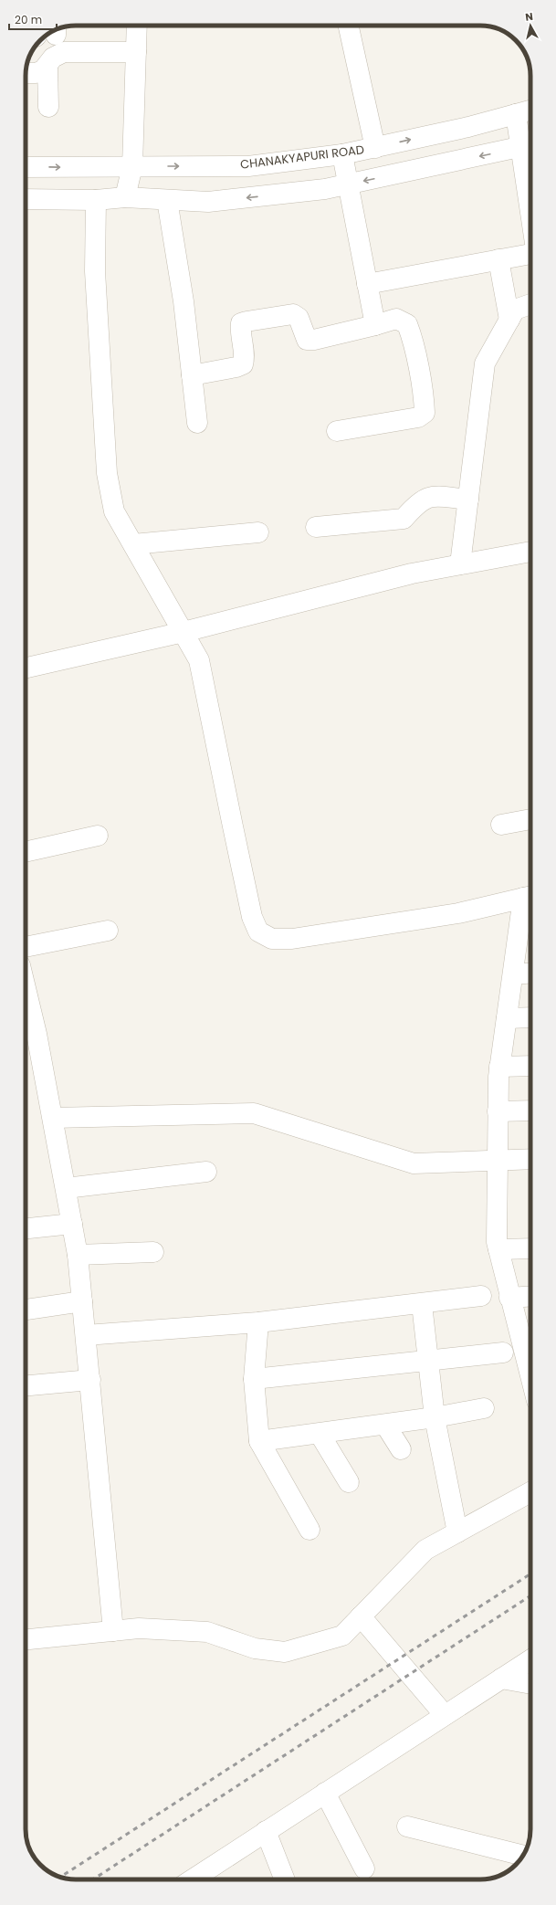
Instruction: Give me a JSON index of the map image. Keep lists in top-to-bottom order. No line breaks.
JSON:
{"streets":{"street":["CHANAKYAPURI ROAD"]},"scale_bar":"20 m","north":"top"}
